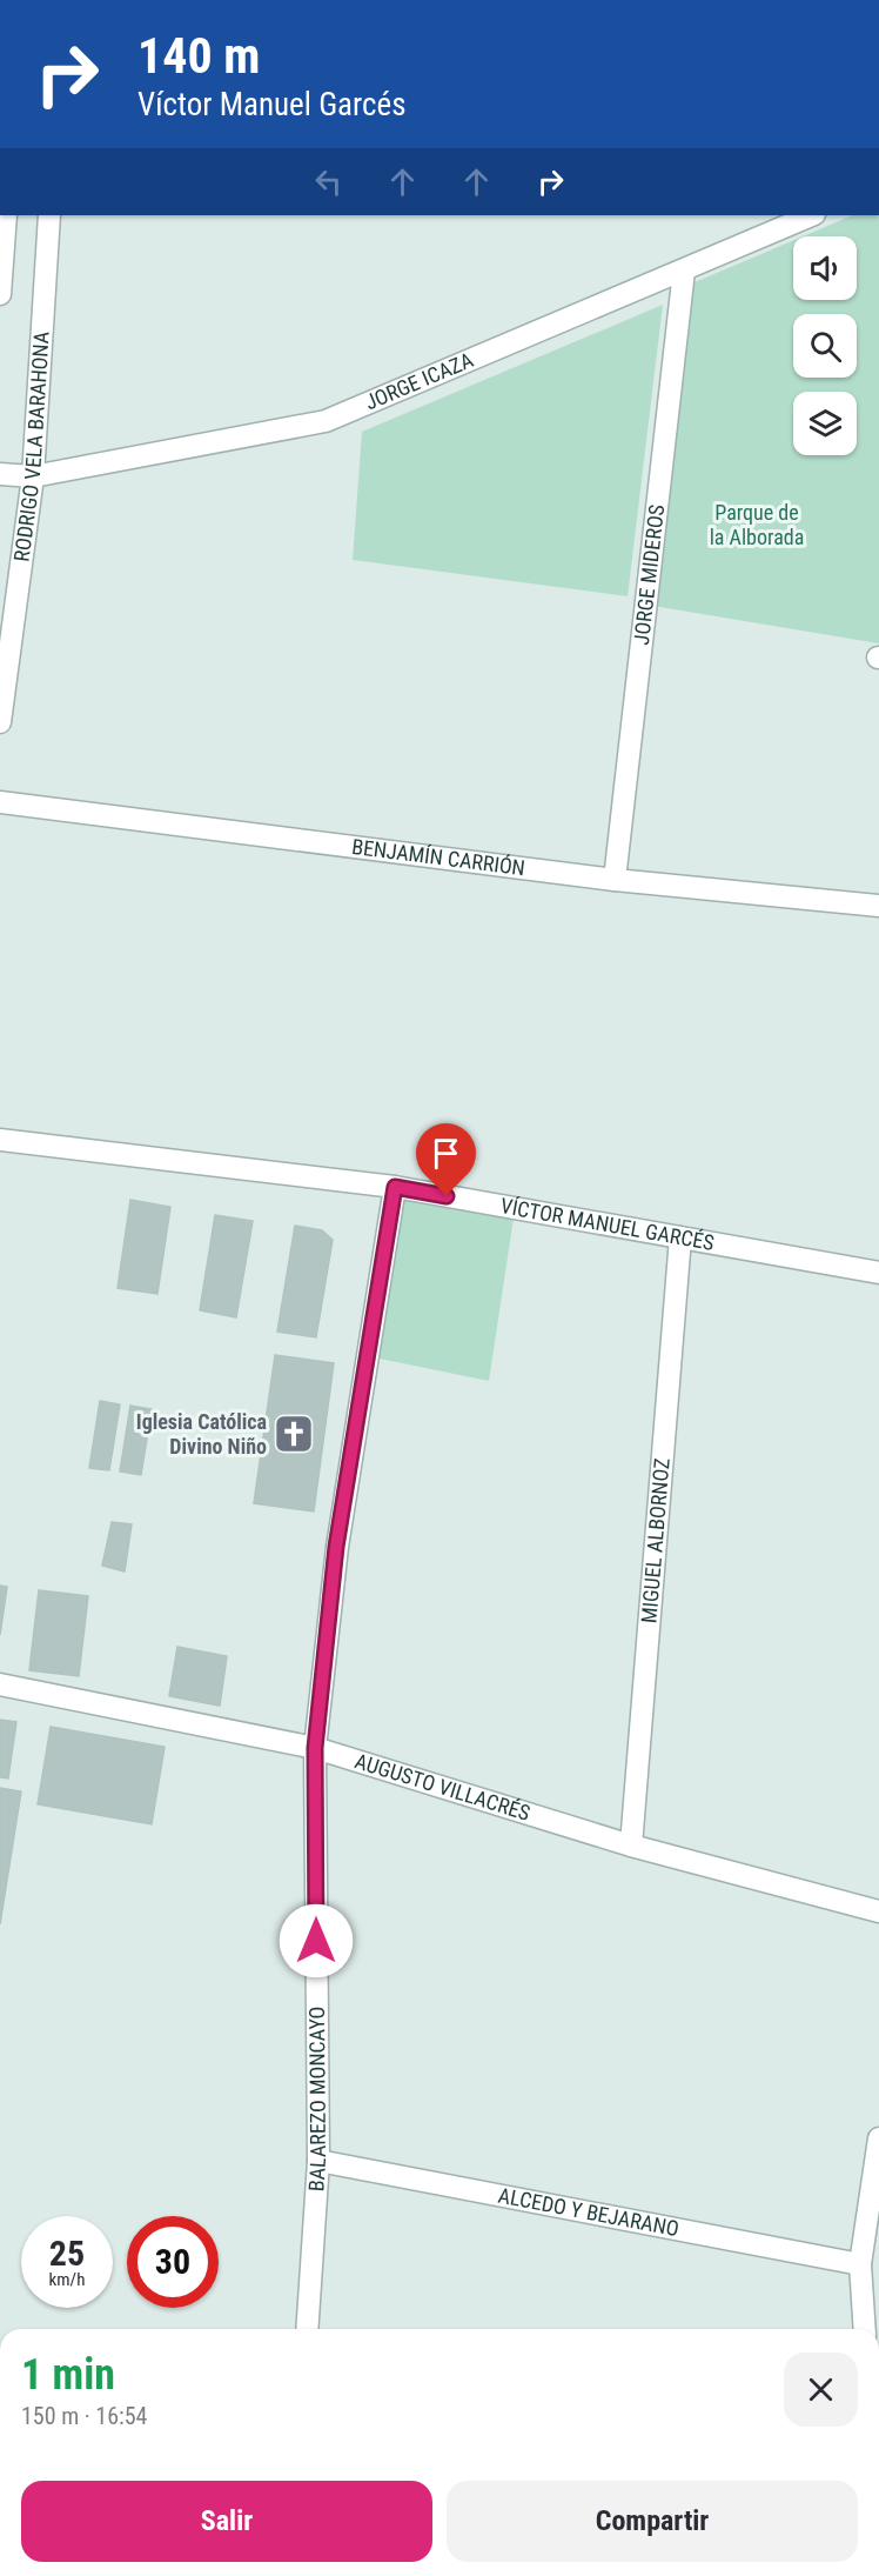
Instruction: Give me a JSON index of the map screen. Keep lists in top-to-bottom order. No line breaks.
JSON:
{"streets":{"street":["JORGE ICAZA","RODRIGO VELA BARAHONA","JORGE MIDEROS","BENJAMÍN CARRIÓN","VÍCTOR MANUEL GARCÉS","MIGUEL ALBORNOZ","AUGUSTO VILLACRÉS","BALAREZO MONCAYO","ALCEDO Y BEJARANO"]},"crossings":[["JORGE ICAZA","RODRIGO VELA BARAHONA"],["JORGE ICAZA","JORGE MIDEROS"],["JORGE MIDEROS","BENJAMÍN CARRIÓN"],["VÍCTOR MANUEL GARCÉS","MIGUEL ALBORNOZ"],["VÍCTOR MANUEL GARCÉS","BALAREZO MONCAYO"],["MIGUEL ALBORNOZ","AUGUSTO VILLACRÉS"],["AUGUSTO VILLACRÉS","BALAREZO MONCAYO"],["BALAREZO MONCAYO","ALCEDO Y BEJARANO"]],"parks":["Parque de la Alborada"],"places":{"church":["Iglesia Católica Divino Niño"]},"page":{"turn":["140 m","Víctor Manuel Garcés"],"speed":"25 km/h","limit":"30","heading":["1 min","150 m · 16:54"],"buttons":["Salir","Compartir"]}}
